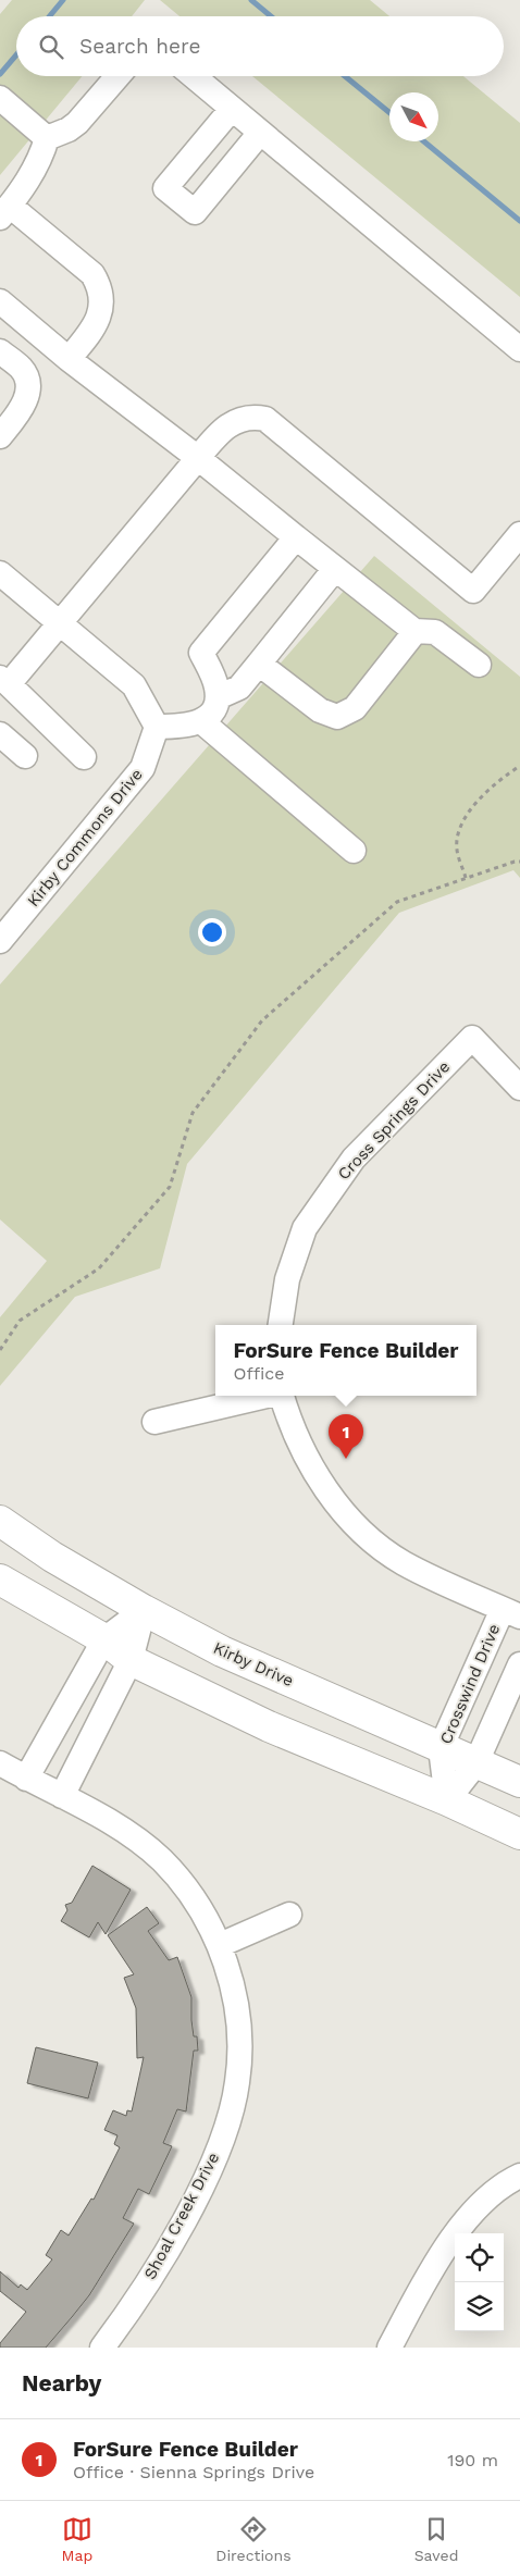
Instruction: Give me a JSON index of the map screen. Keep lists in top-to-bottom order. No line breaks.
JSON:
{"streets":{"main road":["Kirby Drive"],"street":["Kirby Commons Drive","Cross Springs Drive","Crosswind Drive","Shoal Creek Drive"]},"crossings":[["Kirby Drive","Crosswind Drive"]],"north":"bottom right","page":{"search":"Search here","popup":["ForSure Fence Builder","Office"],"pins":"1","heading":"Nearby","list":[{"mark":"1","name":"ForSure Fence Builder","note":"Office · Sienna Springs Drive","value":"190 m"}],"nav":["Map","Directions","Saved"]}}
